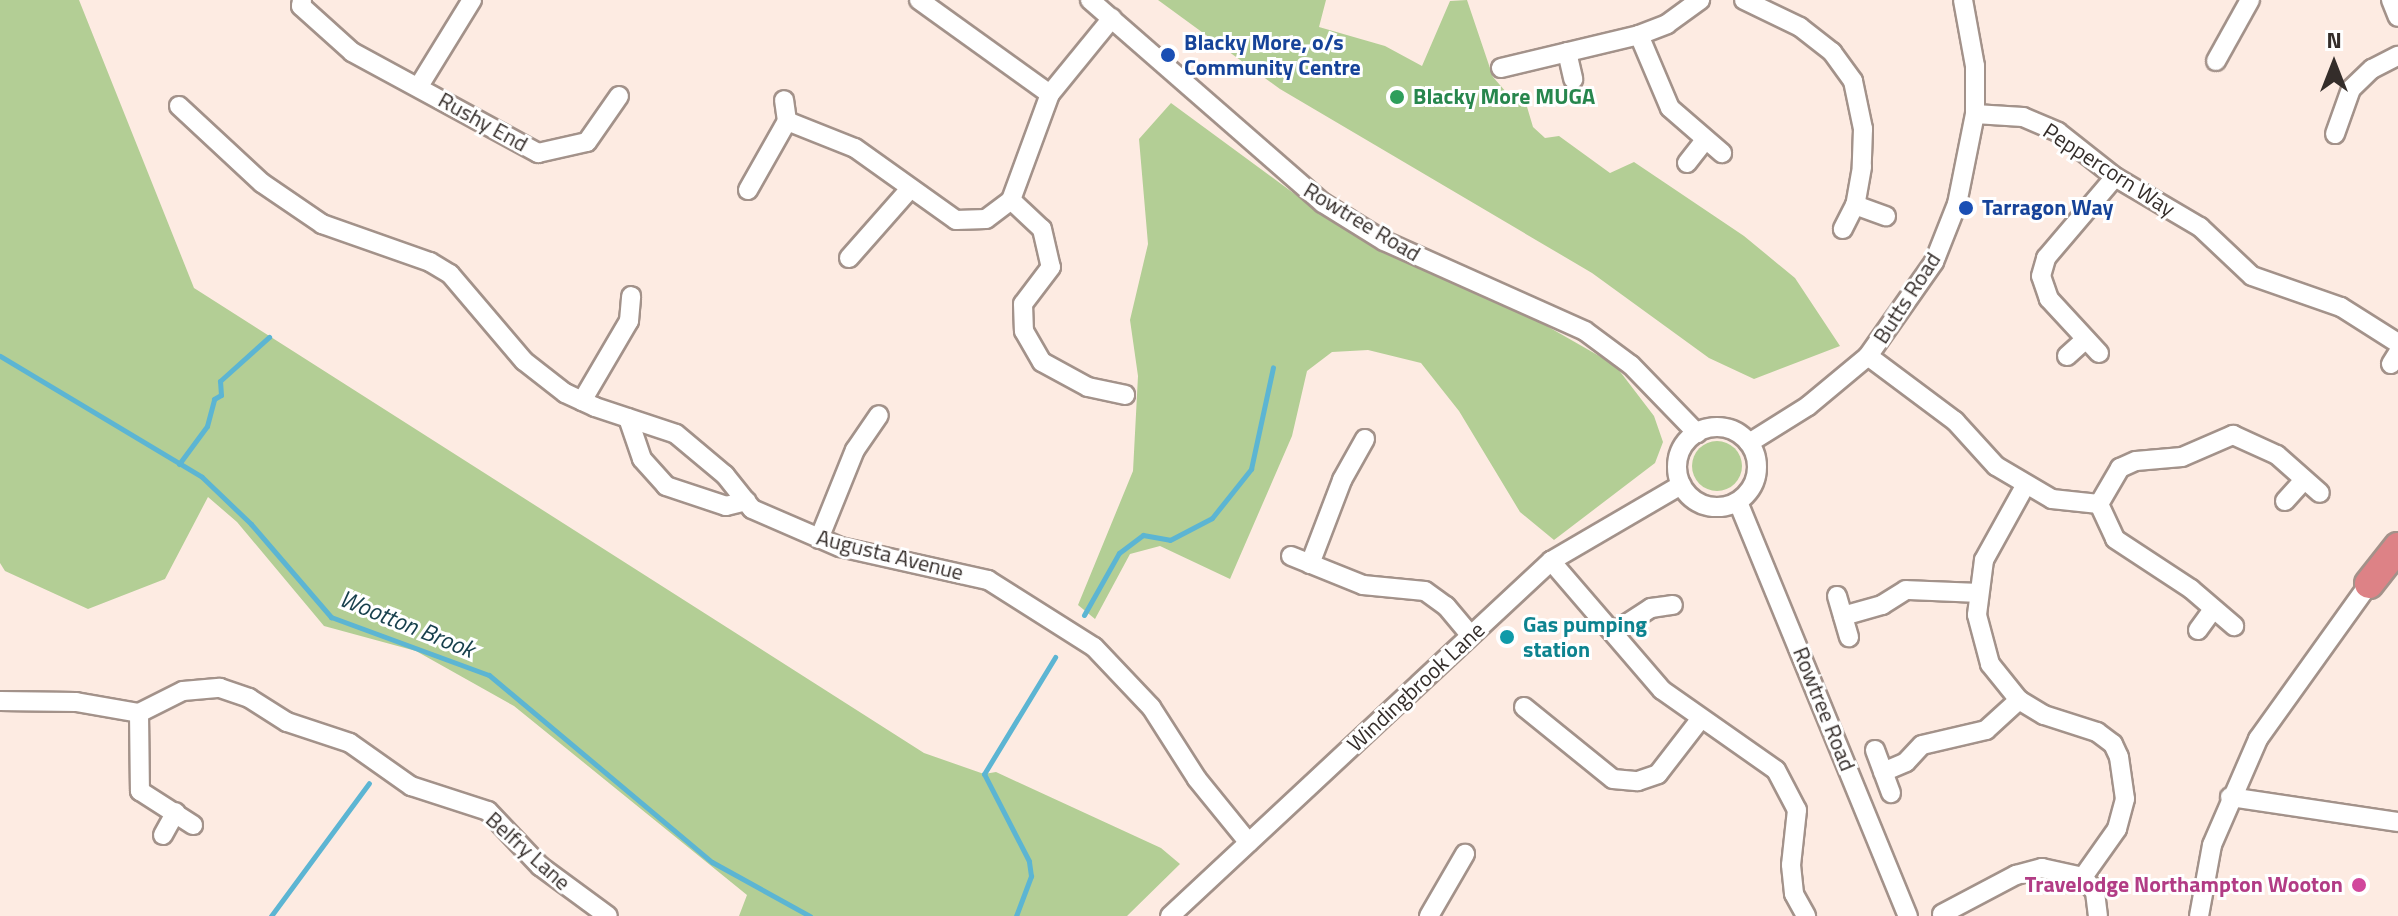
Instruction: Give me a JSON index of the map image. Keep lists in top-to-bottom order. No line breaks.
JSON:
{"streets":{"street":["Rushy End","Peppercorn Way","Rowtree Road","Butts Road","Augusta Avenue","Windingbrook Lane","Belfry Lane"]},"crossings":[["Peppercorn Way","Butts Road"],["Rowtree Road","Butts Road"],["Rowtree Road","Windingbrook Lane"],["Butts Road","Windingbrook Lane"],["Augusta Avenue","Windingbrook Lane"]],"water":["Wootton Brook"],"places":["Blacky More, o/s Community Centre","Blacky More MUGA","Tarragon Way","Gas pumping station","Travelodge Northampton Wooton"],"north":"top"}
